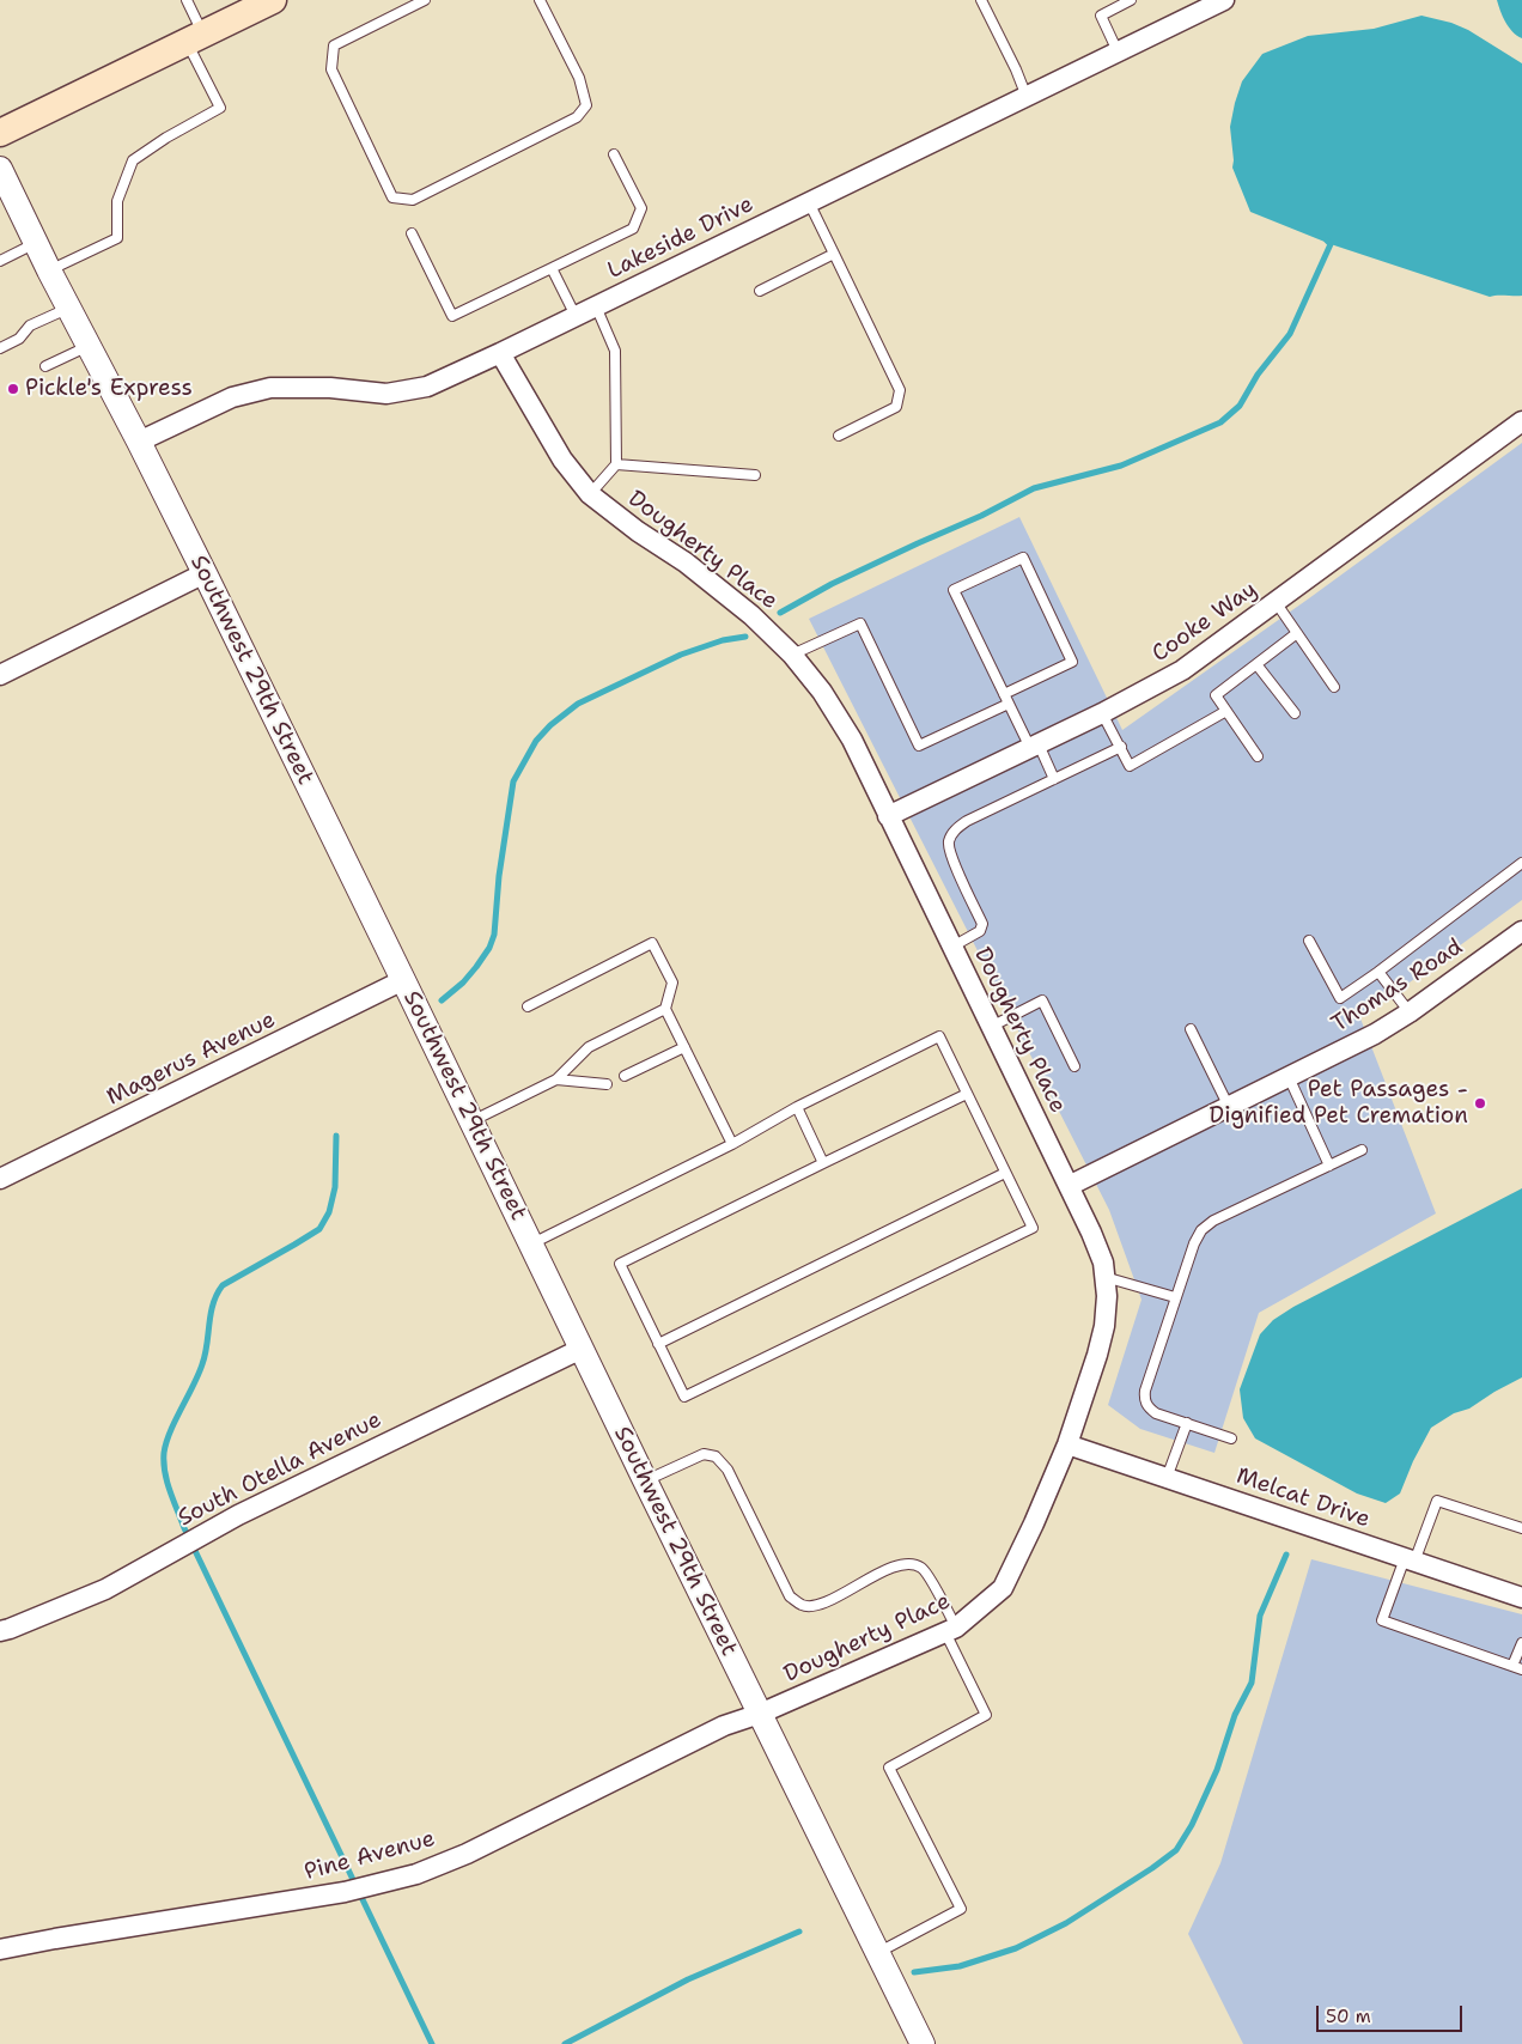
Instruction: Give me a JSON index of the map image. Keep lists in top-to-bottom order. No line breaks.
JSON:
{"streets":{"street":["Lakeside Drive","Dougherty Place","Cooke Way","Southwest 29th Street","Thomas Road","Magerus Avenue","South Otella Avenue","Melcat Drive","Pine Avenue"]},"crossings":[["Lakeside Drive","Dougherty Place"],["Lakeside Drive","Southwest 29th Street"],["Dougherty Place","Cooke Way"],["Dougherty Place","Southwest 29th Street"],["Dougherty Place","Thomas Road"],["Dougherty Place","Melcat Drive"],["Dougherty Place","Pine Avenue"],["Southwest 29th Street","Magerus Avenue"],["Southwest 29th Street","South Otella Avenue"],["Southwest 29th Street","Pine Avenue"]],"places":["Pickle's Express","Pet Passages - Dignified Pet Cremation"],"scale_bar":"50 m"}
